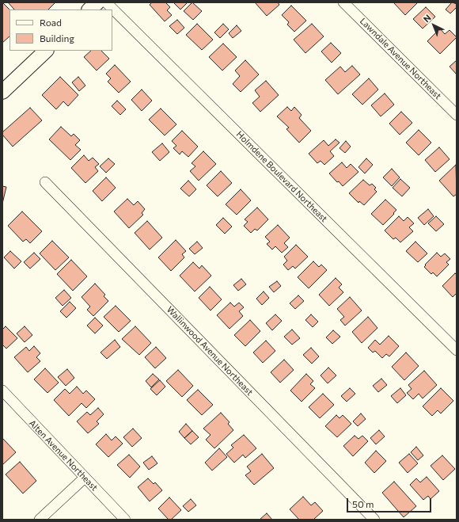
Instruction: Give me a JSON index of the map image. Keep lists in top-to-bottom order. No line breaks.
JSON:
{"streets":{"street":["Lawndale Avenue Northeast","Holmdene Boulevard Northeast","Wallinwood Avenue Northeast","Alten Avenue Northeast"]},"legend":["Road","Building"],"scale_bar":"50 m","north":"top left"}
